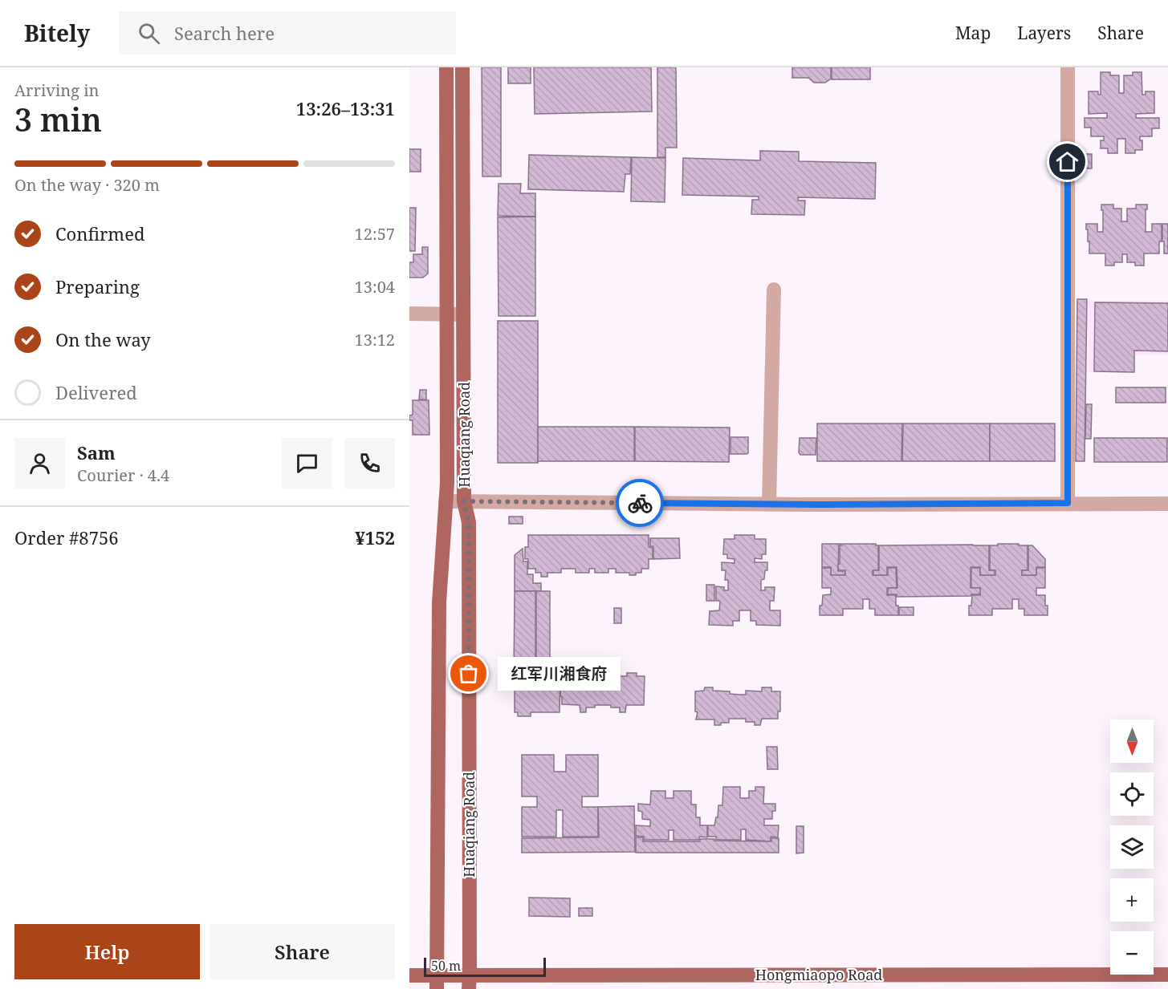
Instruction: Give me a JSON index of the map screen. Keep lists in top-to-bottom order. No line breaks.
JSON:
{"streets":{"main road":["Huaqiang Road","Hongmiaopo Road"]},"crossings":[["Huaqiang Road","Hongmiaopo Road"]],"places":["红军川湘食府"],"scale_bar":"50 m","north":"bottom","page":{"header":"Bitely","search":"Search here","nav":["Map","Layers","Share"],"heading":["3 min","Arriving in","13:26–13:31"],"panel":["Sam","Courier · 4.4","Order #8756","¥152"],"bar":"On the way · 320 m","list":[["Confirmed","12:57"],["Preparing","13:04"],["On the way","13:12"],"Delivered"],"bubble":"红军川湘食府","map_buttons":["+","−"],"buttons":["Help","Share"],"scale":"50 m"}}
